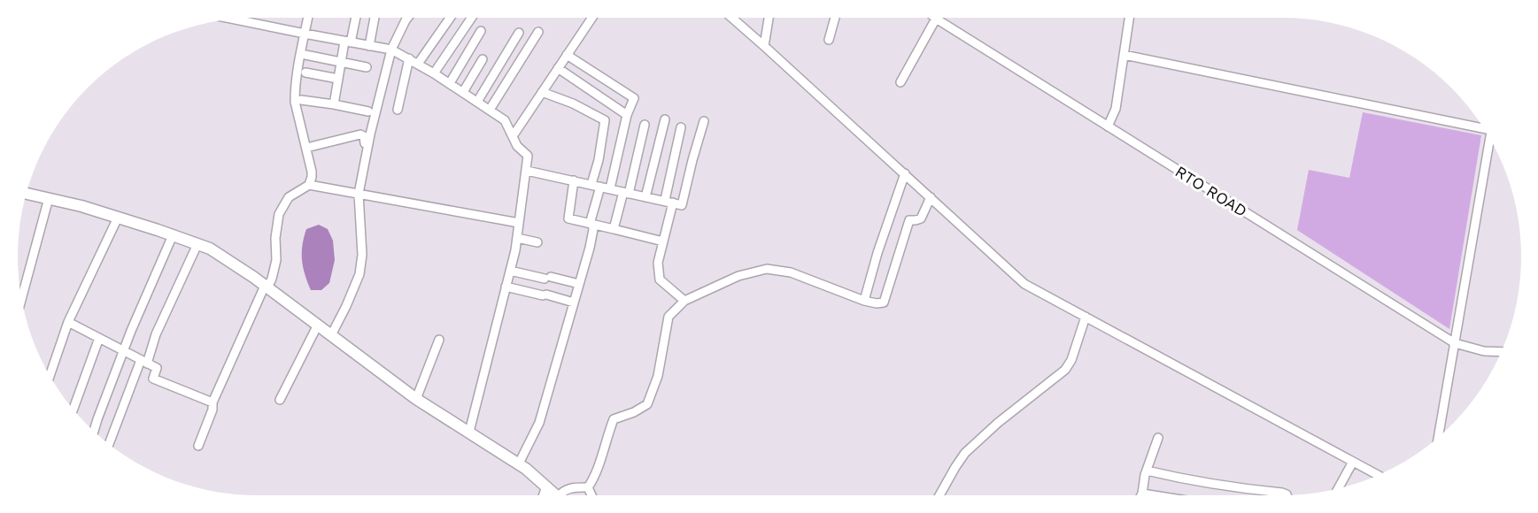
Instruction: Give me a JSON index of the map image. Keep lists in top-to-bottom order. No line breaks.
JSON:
{"streets":{"street":["RTO ROAD"]}}
